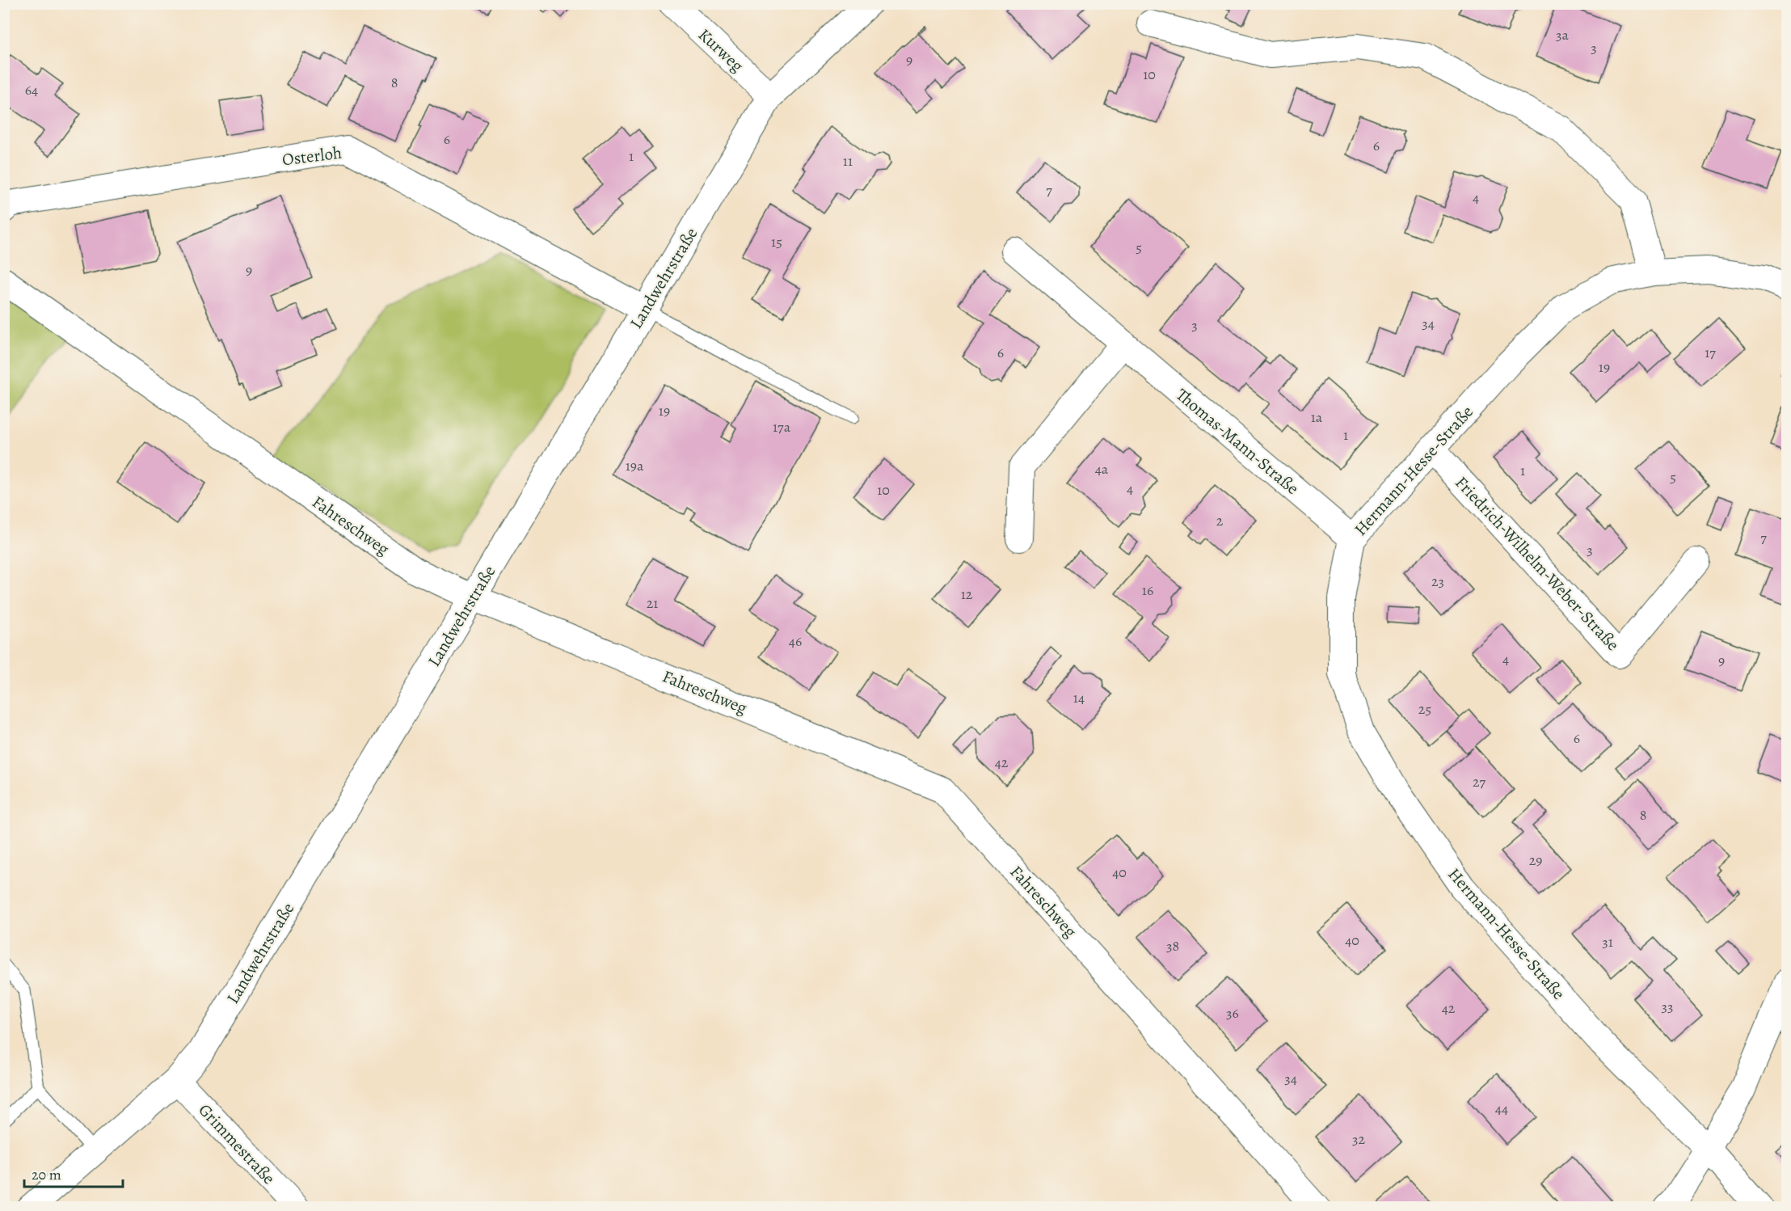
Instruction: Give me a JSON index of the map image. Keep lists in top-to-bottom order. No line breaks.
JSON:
{"streets":{"street":["Kurweg","Osterloh","Landwehrstraße","Thomas-Mann-Straße","Hermann-Hesse-Straße","Fahreschweg","Friedrich-Wilhelm-Weber-Straße","Grimmestraße"]},"crossings":[["Kurweg","Landwehrstraße"],["Osterloh","Landwehrstraße"],["Landwehrstraße","Fahreschweg"],["Landwehrstraße","Grimmestraße"],["Thomas-Mann-Straße","Hermann-Hesse-Straße"],["Hermann-Hesse-Straße","Friedrich-Wilhelm-Weber-Straße"]],"house_numbers":["3a","3","9","10","8","64","6","6","1","11","7","4","15","5","9","34","3","6","17","19","19","1a","17a","1","19a","4a","1","5","4","10","2","7","3","23","16","12","21","46","4","9","14","25","6","42","27","8","29","40","40","31","38","33","42","36","34","44","32"],"scale_bar":"20 m"}
